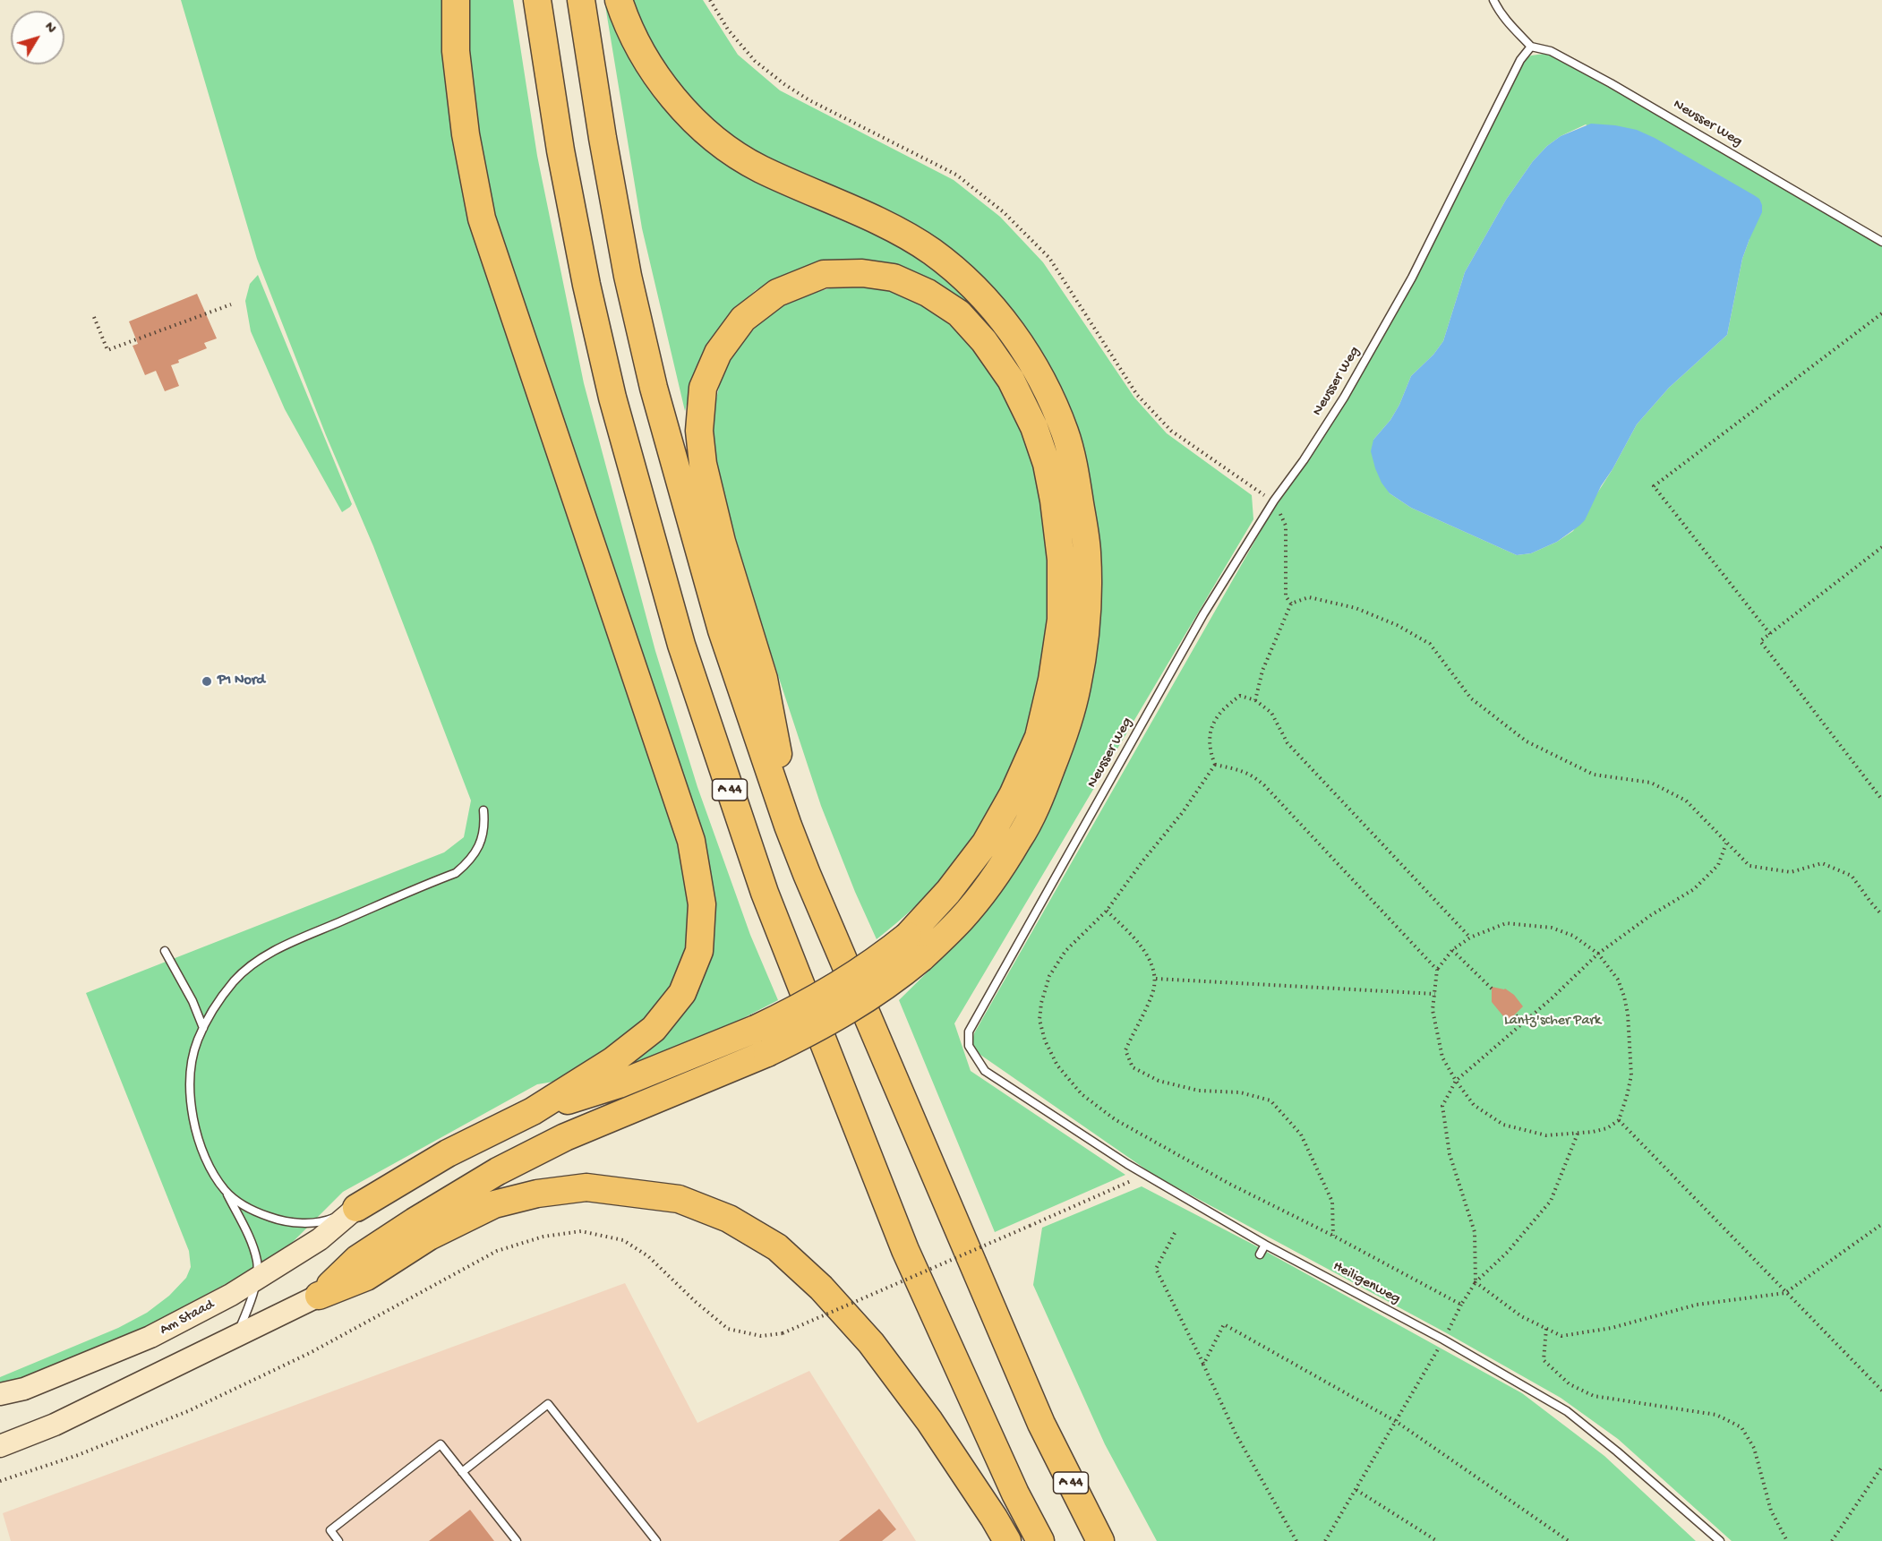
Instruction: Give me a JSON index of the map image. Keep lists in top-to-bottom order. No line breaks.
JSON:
{"streets":{"highway":["A 44"],"street":["Am Staad"],"lane":["Neusser Weg","Heiligenweg"]},"crossings":[["Neusser Weg","Heiligenweg"]],"parks":["Lantz'scher Park"],"places":["P1 Nord"],"north":"top right"}
